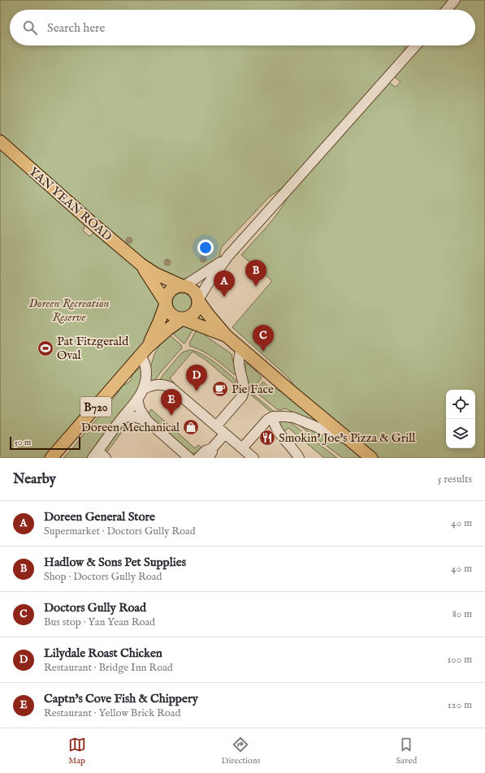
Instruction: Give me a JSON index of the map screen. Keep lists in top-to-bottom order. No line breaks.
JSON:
{"streets":{"main road":["YAN YEAN ROAD","B720"]},"crossings":[["YAN YEAN ROAD","B720"]],"parks":["Doreen Recreation Reserve"],"places":{"sports":["Pat Fitzgerald Oval"],"cafe":["Pie Face"],"shop":["Doreen Mechanical"],"restaurant":["Smokin' Joe's Pizza & Grill"]},"scale_bar":"50 m","page":{"search":"Search here","pins":["B","A","C","D","E"],"scale":"50 m","heading":["Nearby","5 results"],"list":[{"mark":"A","name":"Doreen General Store","note":"Supermarket · Doctors Gully Road","value":"40 m"},{"mark":"B","name":"Hadlow & Sons Pet Supplies","note":"Shop · Doctors Gully Road","value":"40 m"},{"mark":"C","name":"Doctors Gully Road","note":"Bus stop · Yan Yean Road","value":"80 m"},{"mark":"D","name":"Lilydale Roast Chicken","note":"Restaurant · Bridge Inn Road","value":"100 m"},{"mark":"E","name":"Captn's Cove Fish & Chippery","note":"Restaurant · Yellow Brick Road","value":"120 m"}],"nav":["Map","Directions","Saved"]}}
